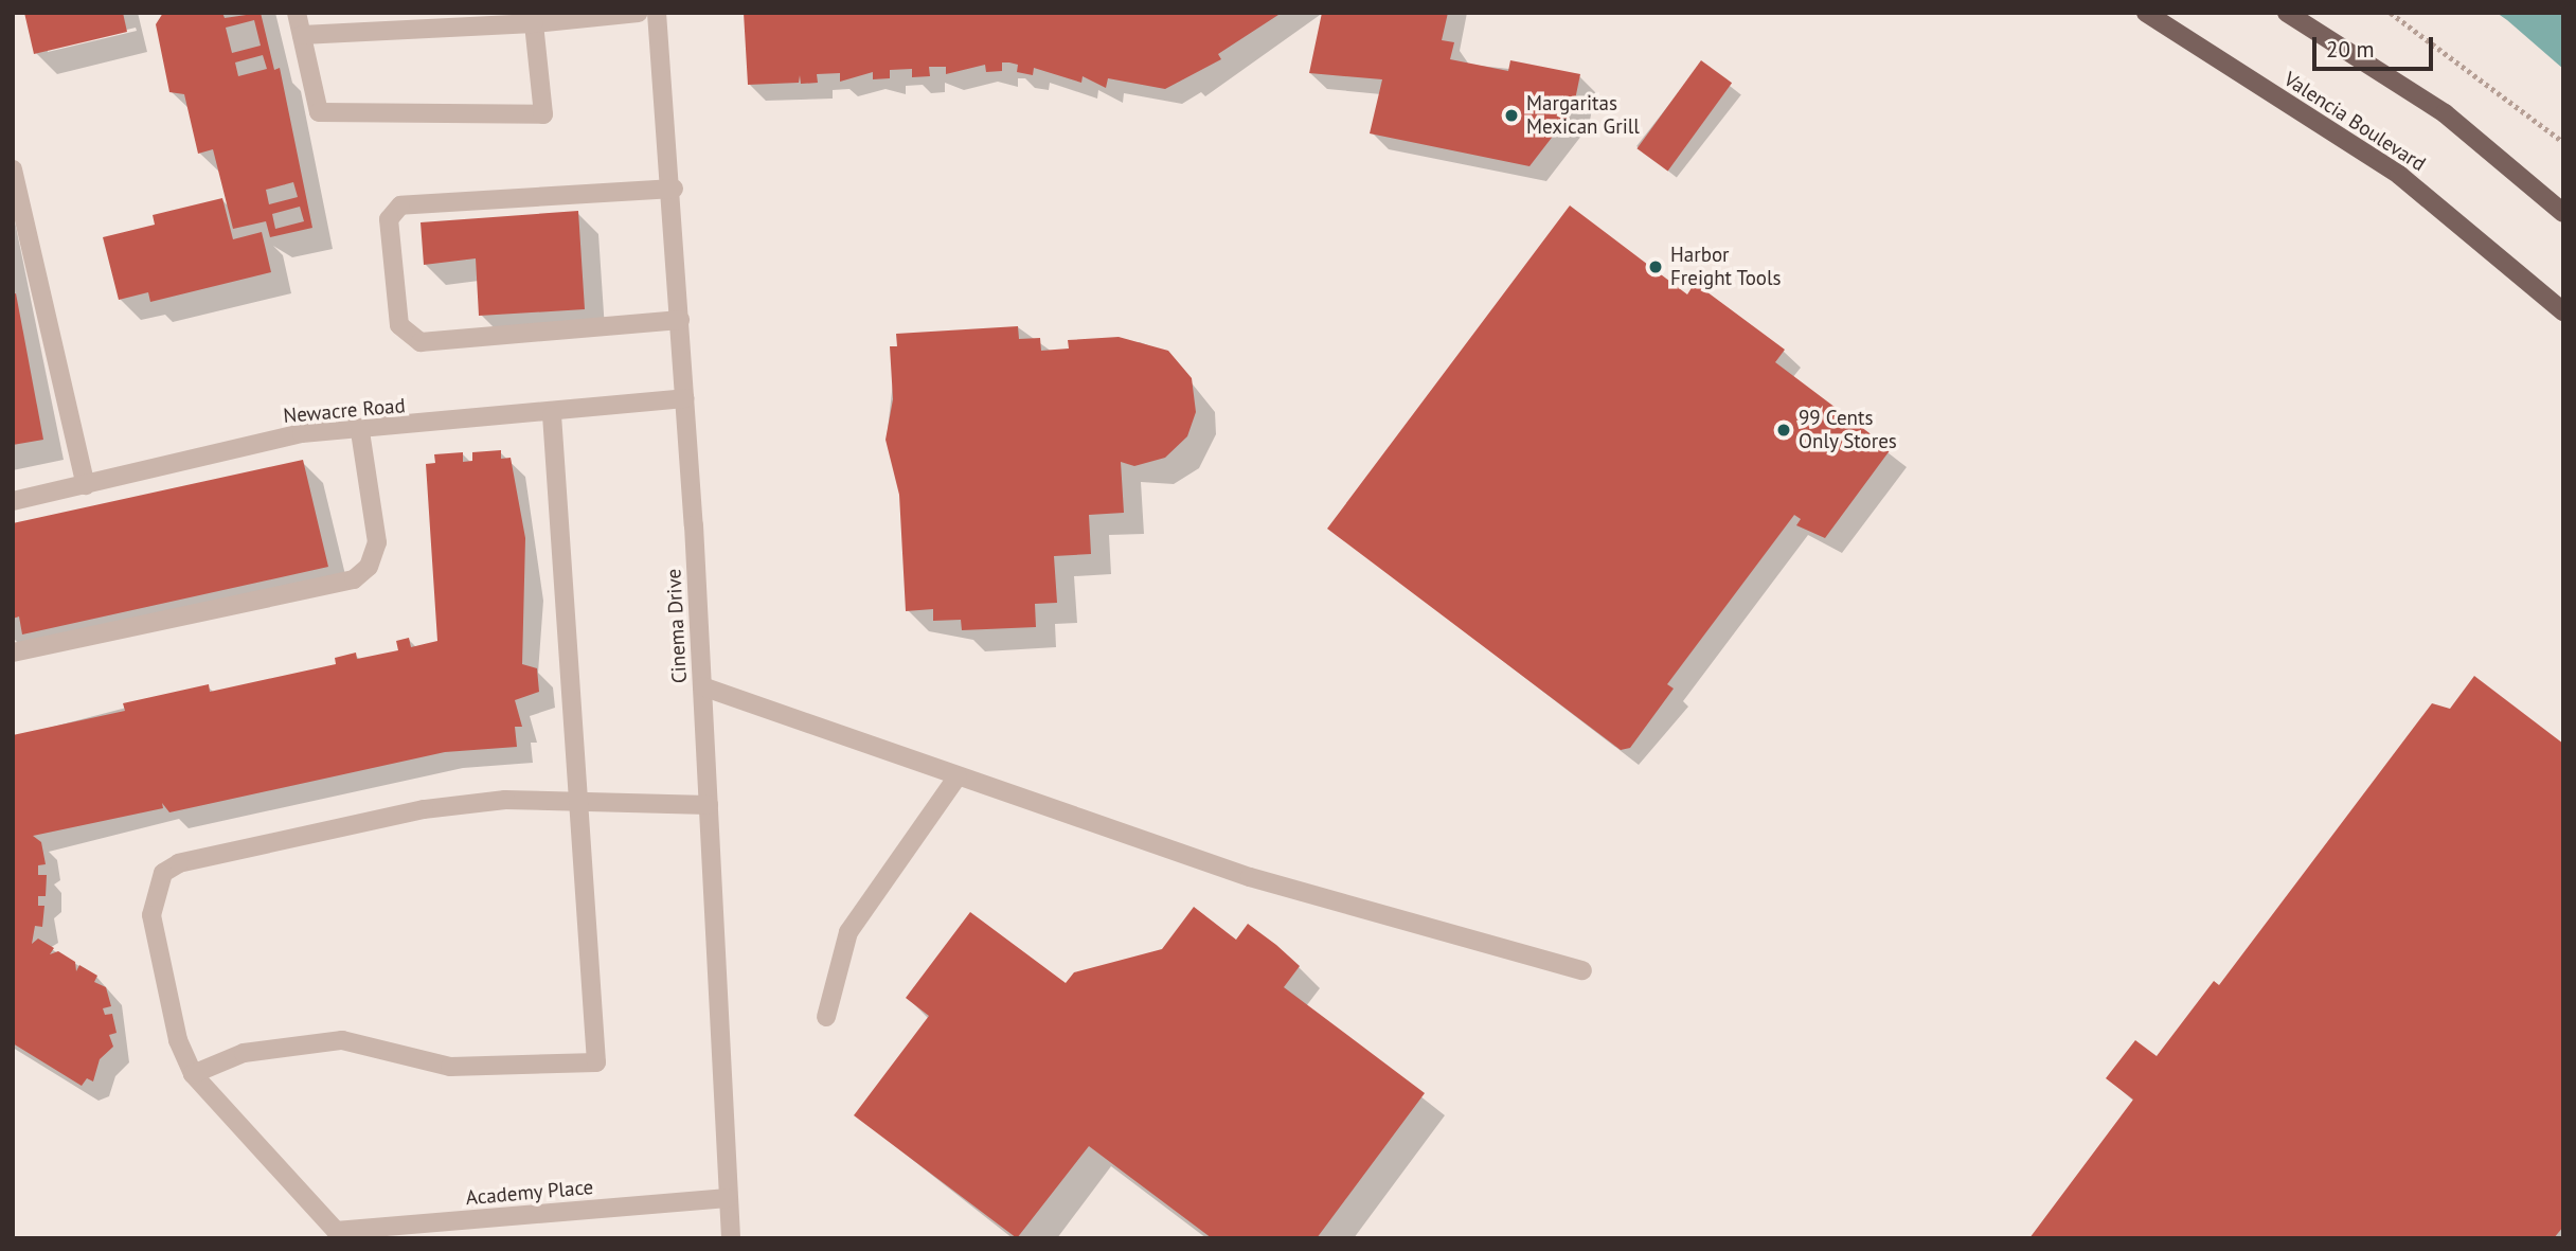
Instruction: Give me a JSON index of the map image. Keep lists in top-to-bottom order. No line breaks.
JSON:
{"streets":{"main road":["Valencia Boulevard"],"street":["Newacre Road","Cinema Drive","Academy Place"]},"crossings":[["Newacre Road","Cinema Drive"],["Cinema Drive","Academy Place"]],"places":["Margaritas Mexican Grill","Harbor Freight Tools","99 Cents Only Stores"],"scale_bar":"20 m"}
